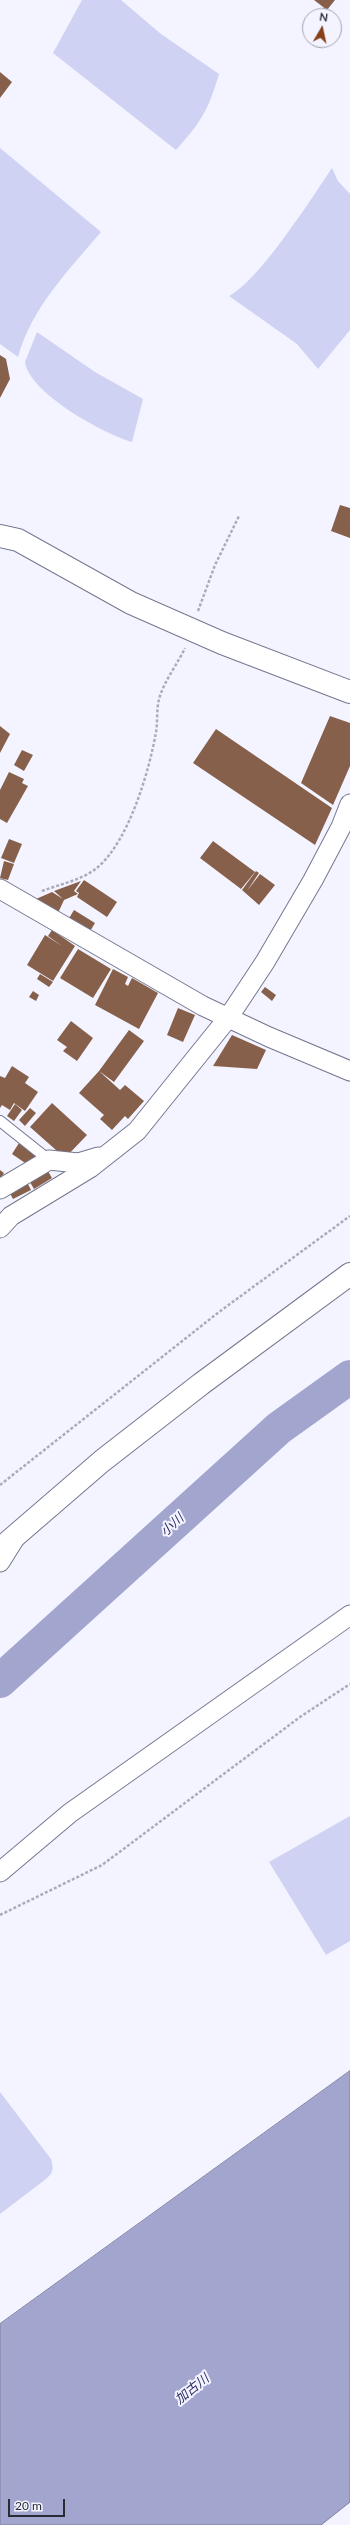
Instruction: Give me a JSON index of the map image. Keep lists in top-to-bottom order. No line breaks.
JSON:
{"water":["小川","加古川"],"scale_bar":"20 m","north":"top"}
